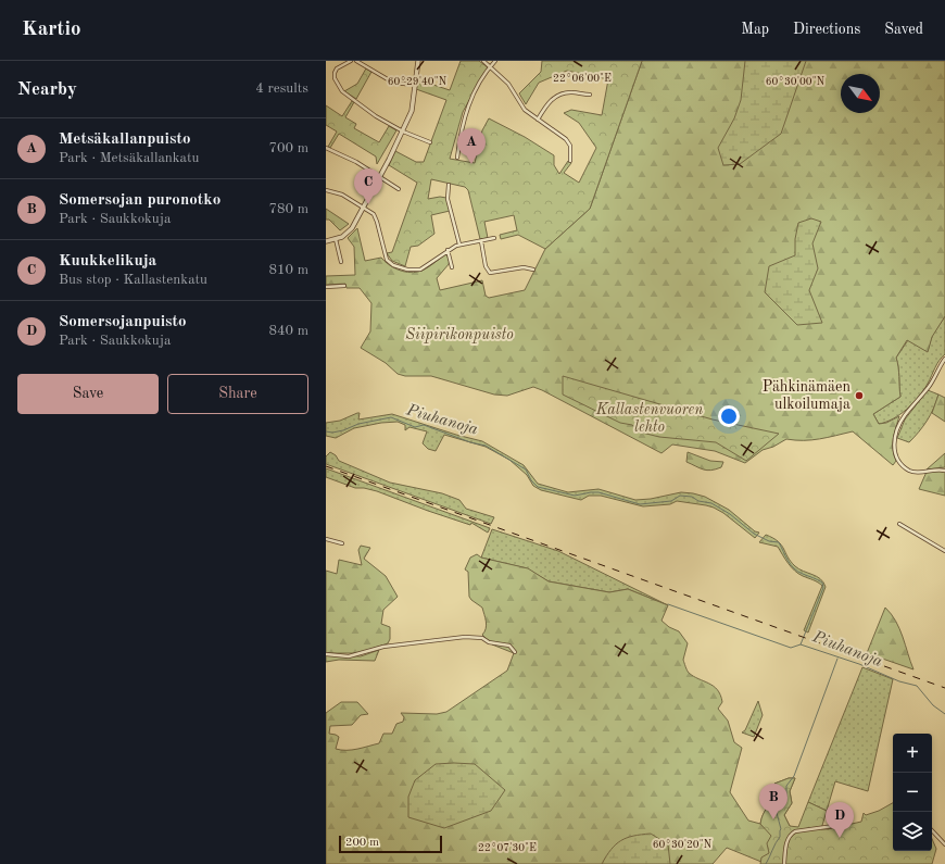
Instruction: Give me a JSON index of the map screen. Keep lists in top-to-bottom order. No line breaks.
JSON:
{"water":["Piuhanoja"],"parks":["Siipirikonpuisto","Kallastenvuoren lehto"],"places":["Pähkinämäen ulkoilumaja"],"scale_bar":"200 m","north":"bottom right","page":{"header":"Kartio","nav":["Map","Directions","Saved"],"heading":["Nearby","4 results"],"list":[{"mark":"A","name":"Metsäkallanpuisto","note":"Park · Metsäkallankatu","value":"700 m"},{"mark":"B","name":"Somersojan puronotko","note":"Park · Saukkokuja","value":"780 m"},{"mark":"C","name":"Kuukkelikuja","note":"Bus stop · Kallastenkatu","value":"810 m"},{"mark":"D","name":"Somersojanpuisto","note":"Park · Saukkokuja","value":"840 m"}],"pins":["A","C","B","D"],"buttons":["Save","Share"],"map_buttons":["+","−"],"scale":"200 m"},"coordinates":["22°06'00\"E","60°29'40\"N","60°30'00\"N","60°30'20\"N","22°07'30\"E"]}
